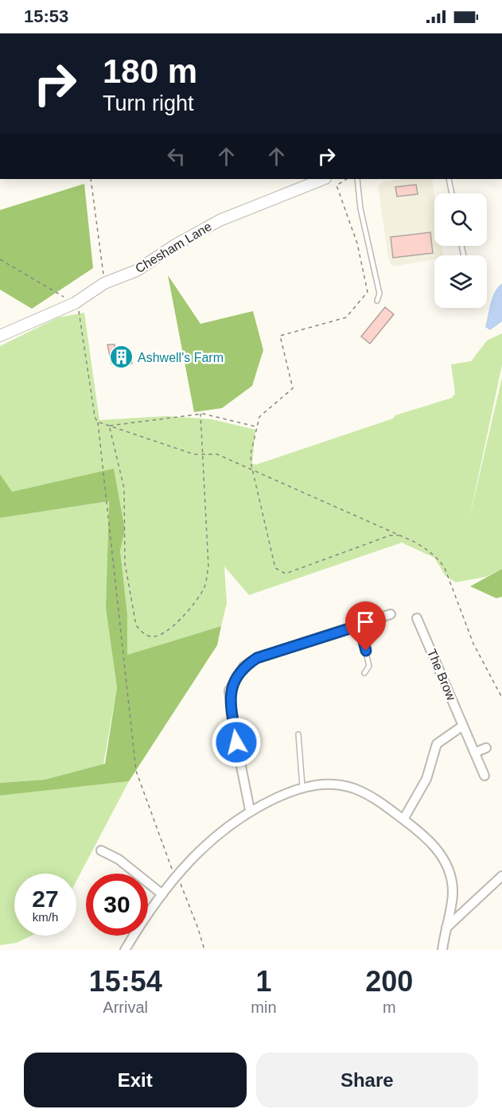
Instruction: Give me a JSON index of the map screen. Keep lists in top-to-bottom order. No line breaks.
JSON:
{"streets":{"street":["Chesham Lane","The Brow"]},"places":{"building":["Ashwell's Farm"]},"page":{"status":"15:53","turn":["180 m","Turn right"],"speed":"27 km/h","limit":"30","eta":["15:54","Arrival","1","min","200","m"],"buttons":["Exit","Share"]}}
